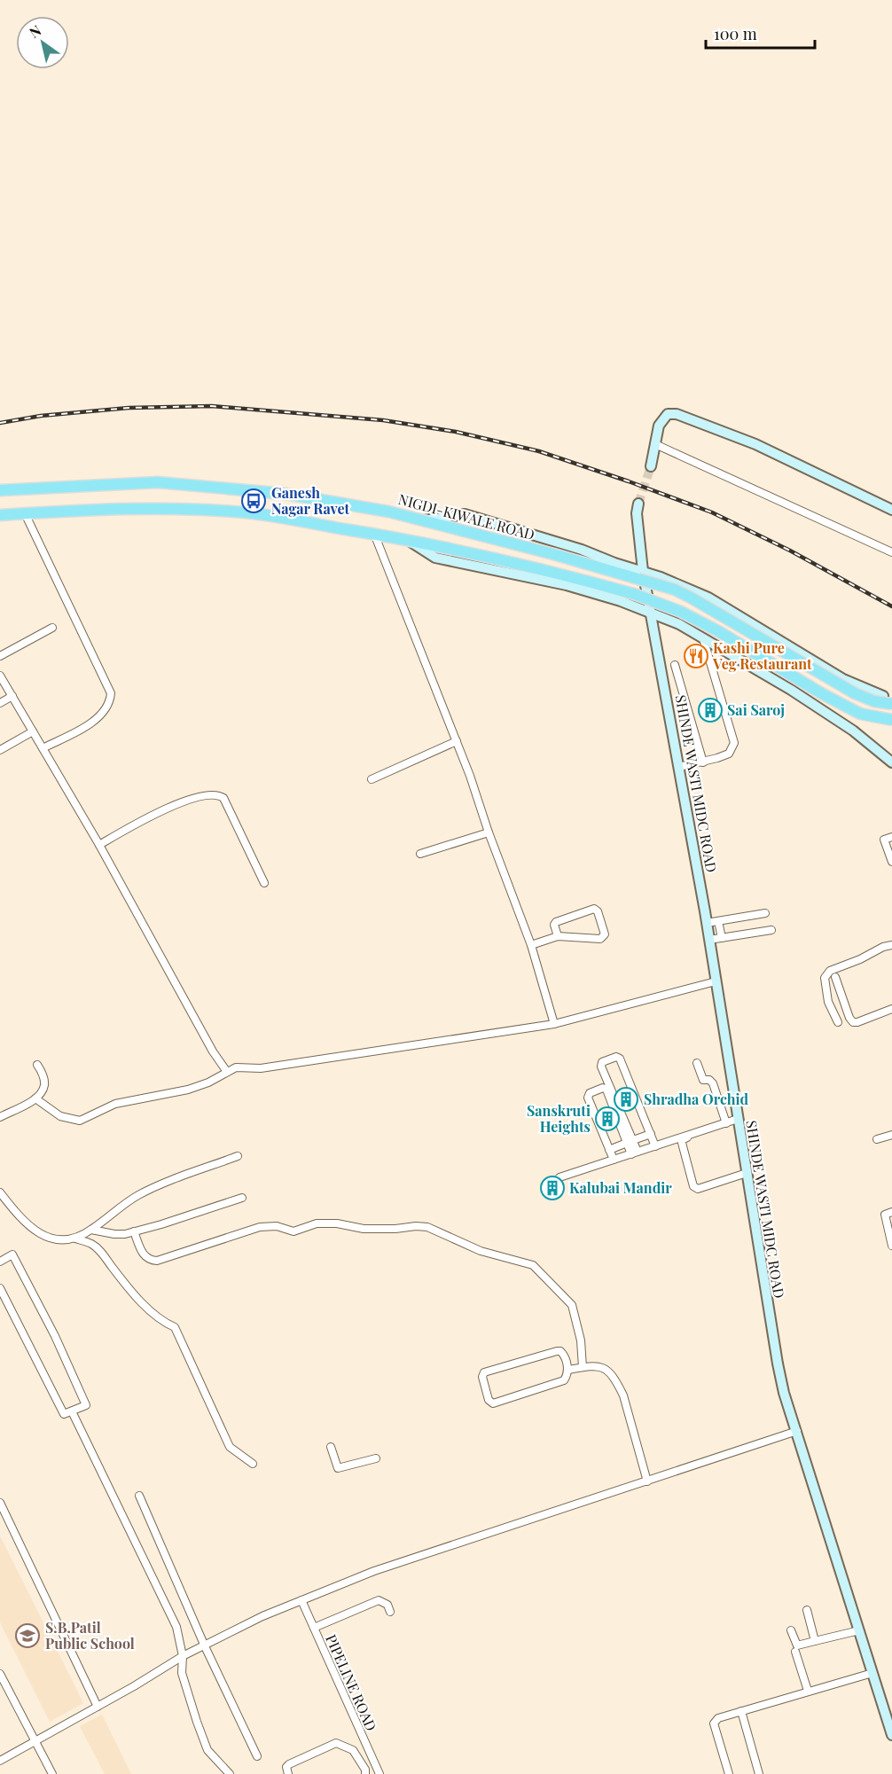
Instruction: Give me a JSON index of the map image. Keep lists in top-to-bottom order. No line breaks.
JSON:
{"streets":{"main road":["NIGDI-KIWALE ROAD"],"street":["SHINDE WASTI MIDC ROAD","PIPELINE ROAD"]},"places":{"bus stop":["Ganesh Nagar Ravet"],"restaurant":["Kashi Pure Veg Restaurant"],"building":["Sai Saroj","Shradha Orchid","Sanskruti Heights","Kalubai Mandir"],"school or university":["S.B.Patil Public School"]},"scale_bar":"100 m","north":"top left"}
